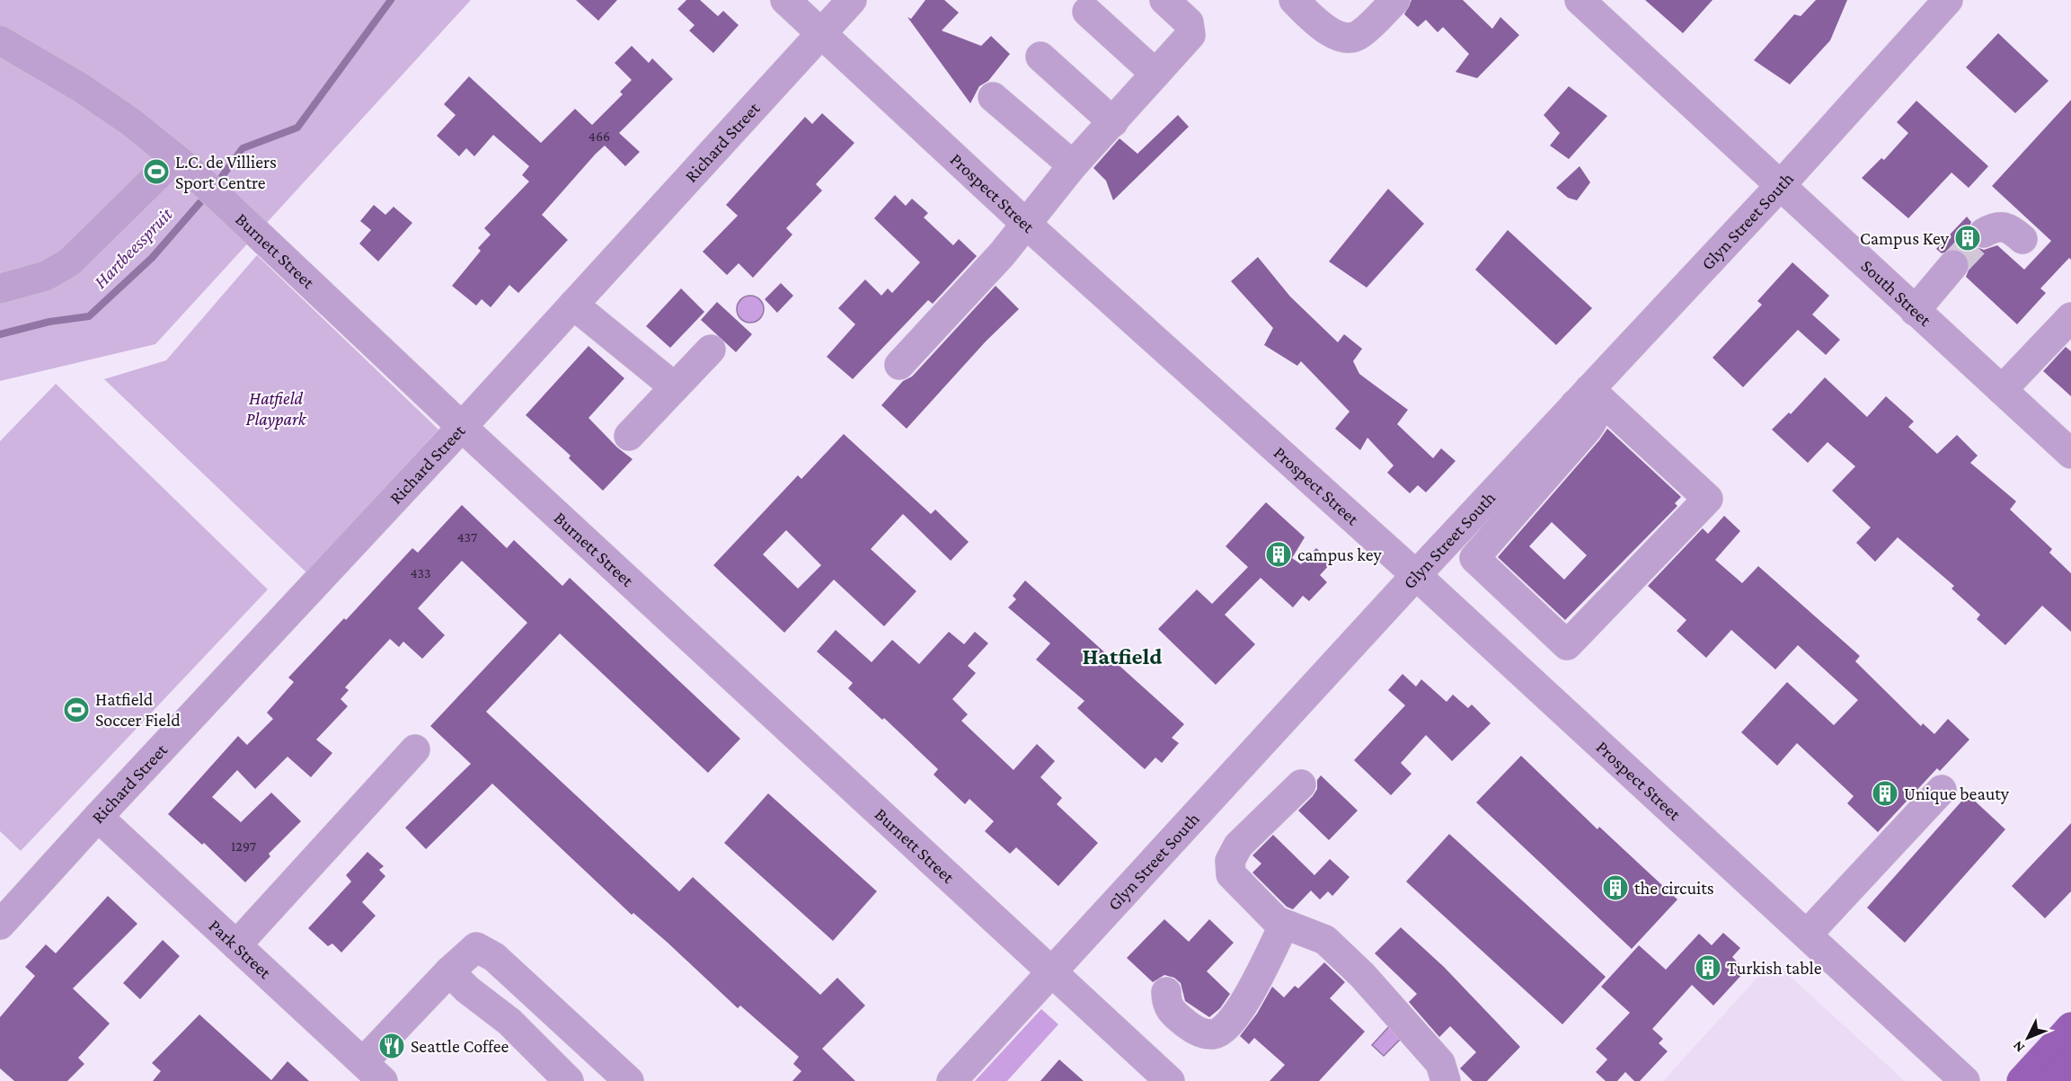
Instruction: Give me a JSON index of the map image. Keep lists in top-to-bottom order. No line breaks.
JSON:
{"streets":{"street":["Richard Street","Prospect Street","Glyn Street South","Burnett Street","South Street","Park Street"]},"crossings":[["Richard Street","Prospect Street"],["Richard Street","Burnett Street"],["Richard Street","Park Street"],["Prospect Street","Glyn Street South"],["Glyn Street South","Burnett Street"],["Glyn Street South","South Street"]],"districts":["Hatfield"],"water":["Hartbeesspruit"],"parks":["Hatfield Playpark"],"places":{"sports":["L.C. de Villiers Sport Centre","Hatfield Soccer Field"],"building":["Campus Key","campus key","Unique beauty","the circuits","Turkish table"],"restaurant":["Seattle Coffee"]},"house_numbers":["466","437","433","1297"],"north":"bottom left"}
